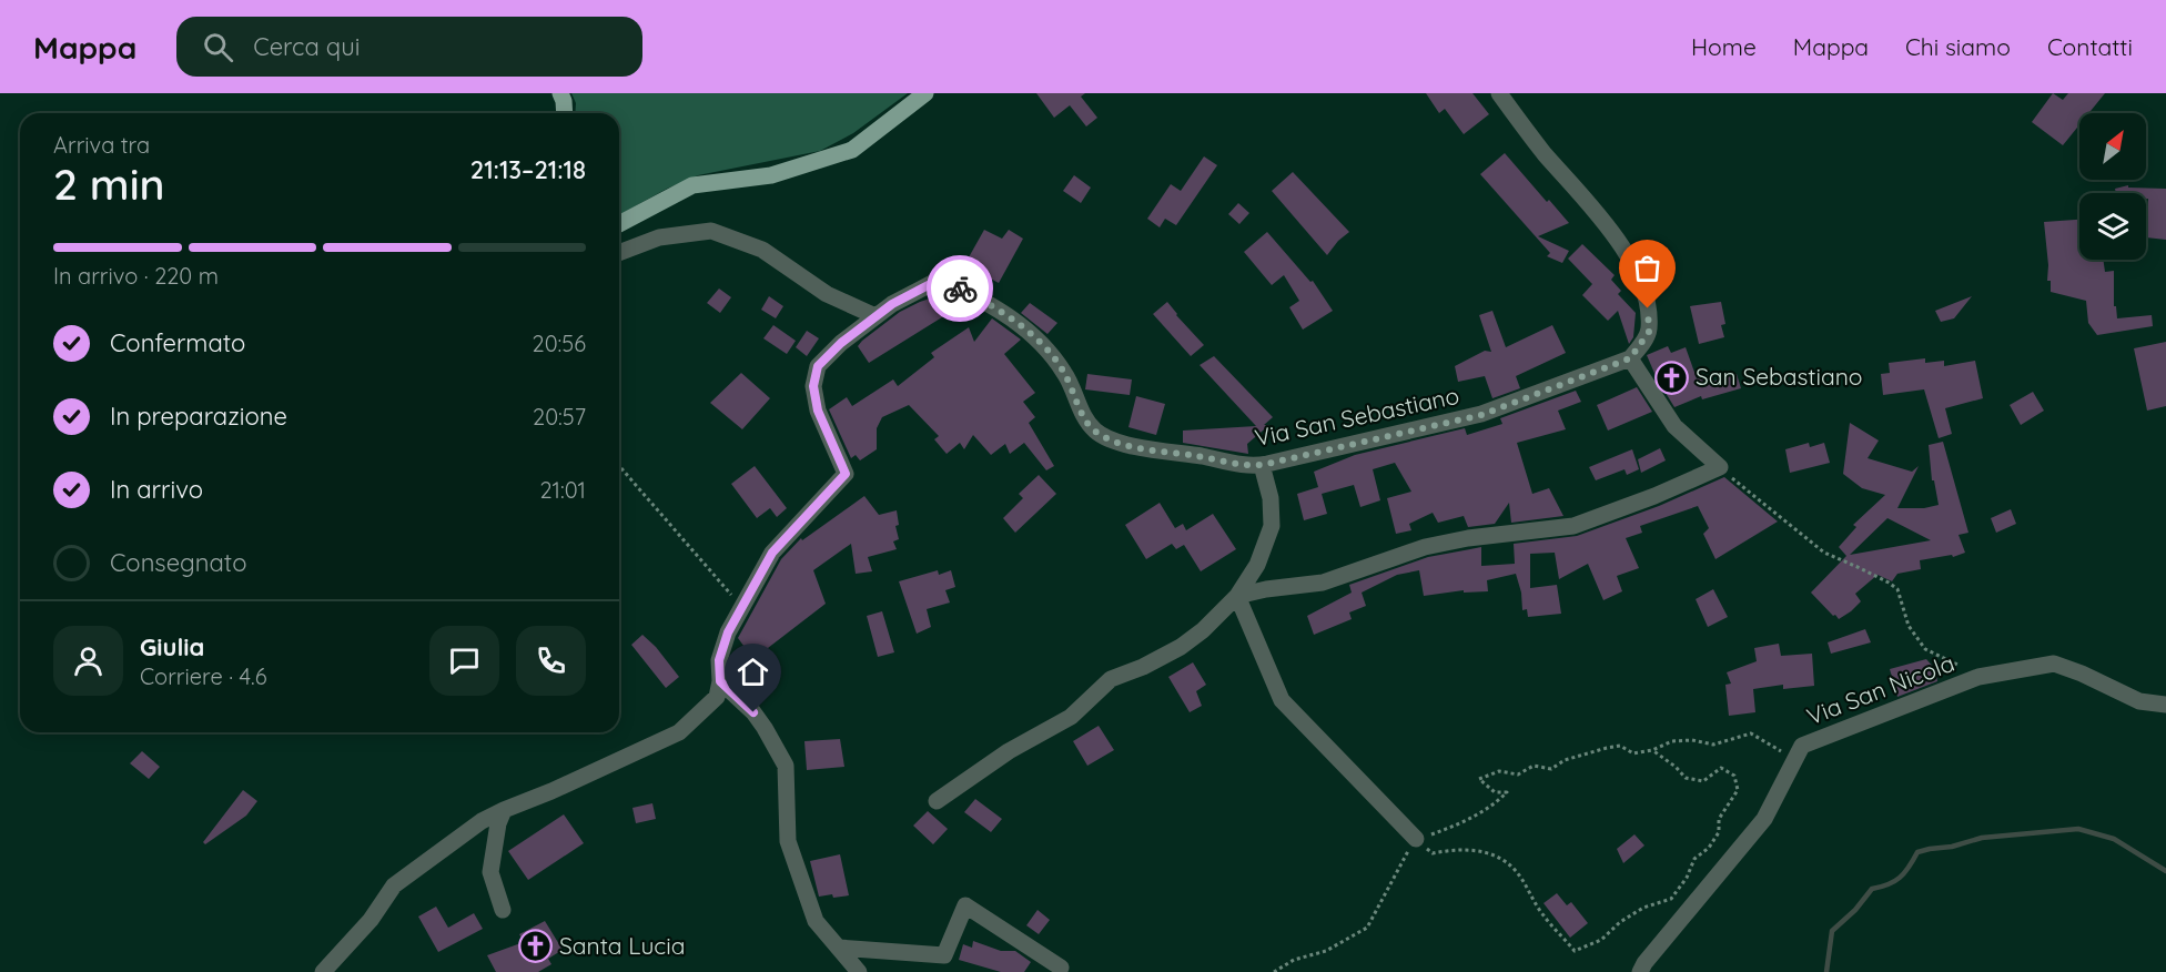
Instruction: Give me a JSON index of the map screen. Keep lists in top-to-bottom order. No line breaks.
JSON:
{"streets":{"street":["Via San Sebastiano","Via San Nicola"]},"places":{"church":["San Sebastiano","Santa Lucia"]},"north":"top right","page":{"header":"Mappa","search":"Cerca qui","nav":["Home","Mappa","Chi siamo","Contatti"],"heading":["2 min","Arriva tra","21:13–21:18"],"panel":["Giulia","Corriere · 4.6"],"bar":"In arrivo · 220 m","list":[["Confermato","20:56"],["In preparazione","20:57"],["In arrivo","21:01"],"Consegnato"]}}
